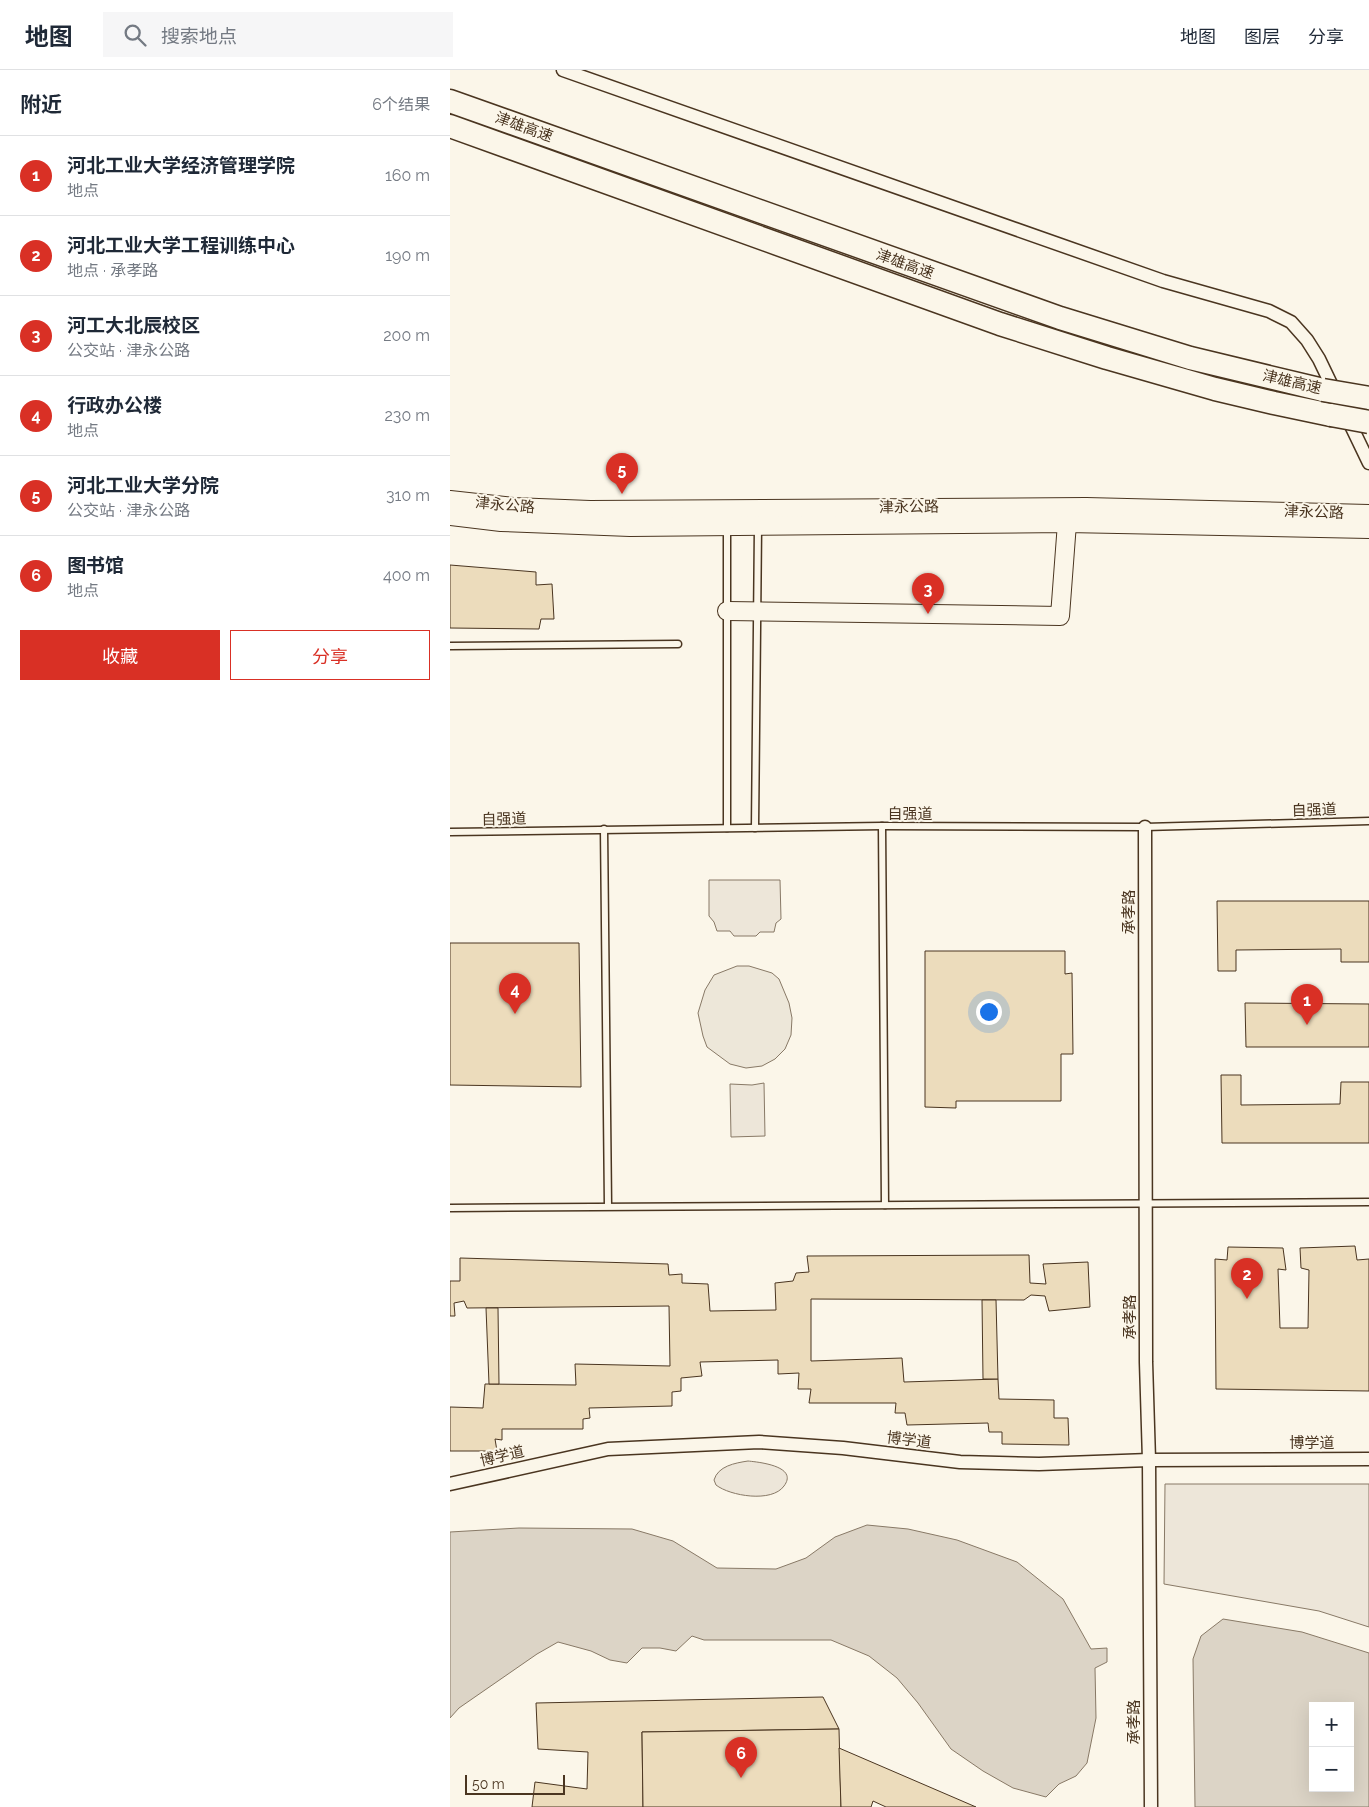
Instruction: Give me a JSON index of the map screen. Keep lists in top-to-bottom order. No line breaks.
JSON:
{"streets":{"highway":["津雄高速"],"street":["津永公路","承孝路","博学道"],"lane":["自强道"]},"crossings":[["自强道","承孝路"],["承孝路","博学道"]],"scale_bar":"50 m","page":{"header":"地图","search":"搜索地点","nav":["地图","图层","分享"],"heading":["附近","6个结果"],"list":[{"mark":"1","name":"河北工业大学经济管理学院","note":"地点","value":"160 m"},{"mark":"2","name":"河北工业大学工程训练中心","note":"地点 · 承孝路","value":"190 m"},{"mark":"3","name":"河工大北辰校区","note":"公交站 · 津永公路","value":"200 m"},{"mark":"4","name":"行政办公楼","note":"地点","value":"230 m"},{"mark":"5","name":"河北工业大学分院","note":"公交站 · 津永公路","value":"310 m"},{"mark":"6","name":"图书馆","note":"地点","value":"400 m"}],"pins":["5","3","4","1","2","6"],"buttons":["收藏","分享"],"map_buttons":["+","−"],"scale":"50 m"}}
